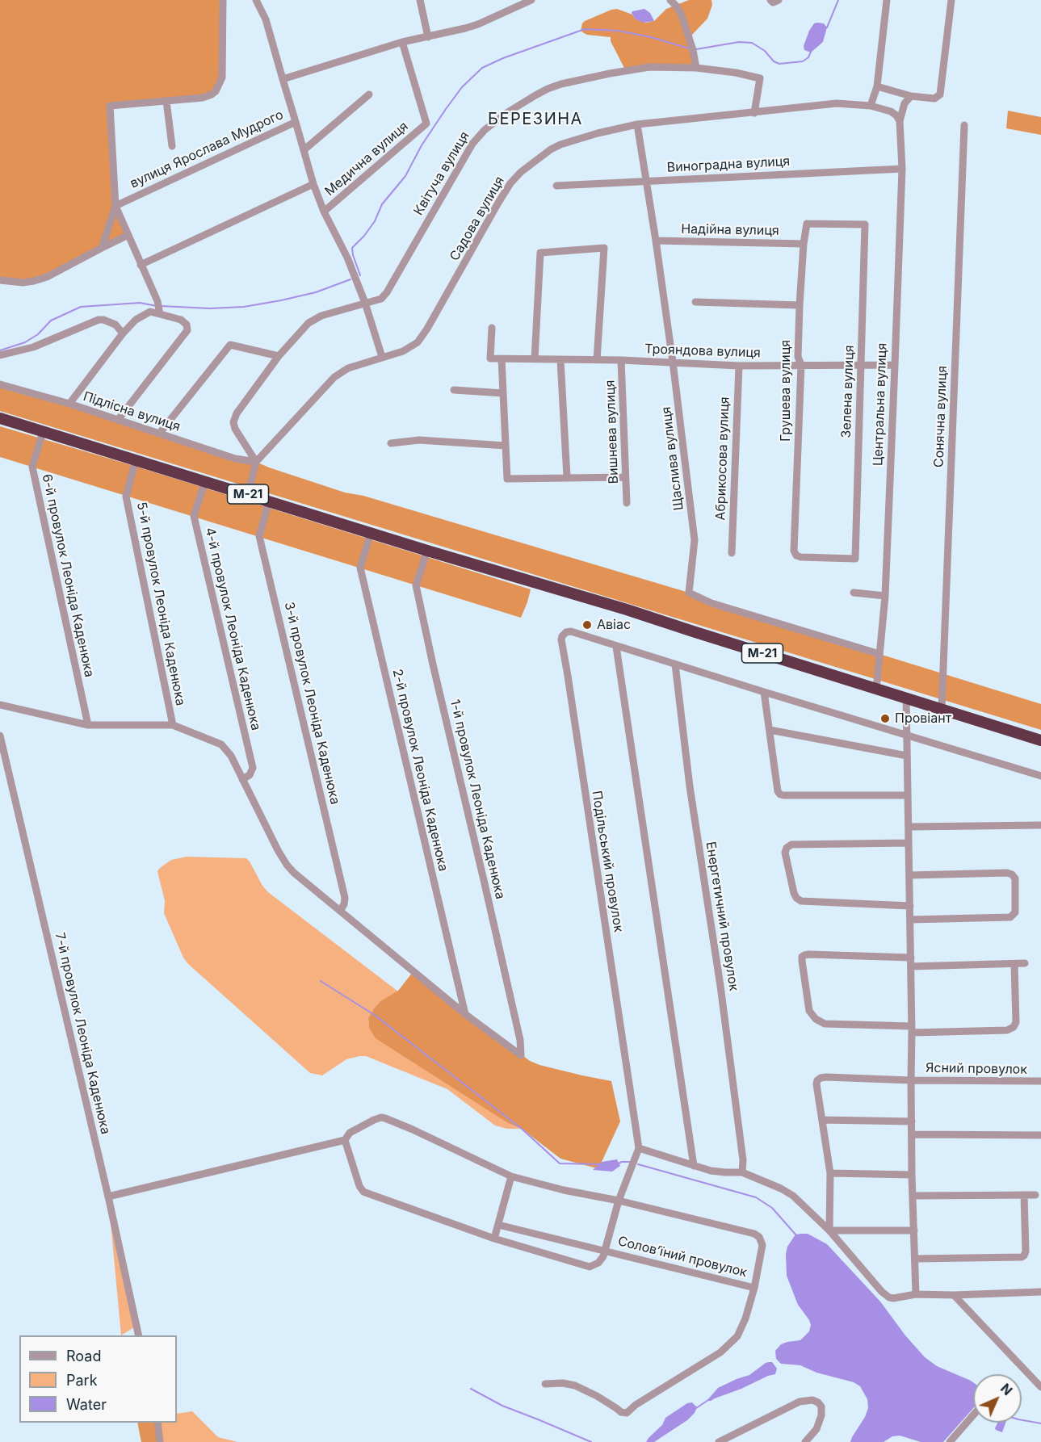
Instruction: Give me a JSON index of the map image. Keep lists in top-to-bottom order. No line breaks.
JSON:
{"streets":{"highway":["М-21"],"street":["вулиця Ярослава Мудрого","Медична вулиця","Виноградна вулиця","Квітуча вулиця","Садова вулиця","Надійна вулиця","Трояндова вулиця","Грушева вулиця","Зелена вулиця","Центральна вулиця","Підлісна вулиця","Сонячна вулиця","Вишнева вулиця","Щаслива вулиця","Абрикосова вулиця","6-й провулок Леоніда Каденюка","5-й провулок Леоніда Каденюка","4-й провулок Леоніда Каденюка","3-й провулок Леоніда Каденюка","2-й провулок Леоніда Каденюка","1-й провулок Леоніда Каденюка","Подільський провулок","Енергетичний провулок","7-й провулок Леоніда Каденюка","Ясний провулок","Соловʼїний провулок"]},"crossings":[["вулиця Ярослава Мудрого","Медична вулиця"],["Медична вулиця","Квітуча вулиця"],["Медична вулиця","Садова вулиця"],["Виноградна вулиця","Центральна вулиця"],["Виноградна вулиця","Щаслива вулиця"],["Квітуча вулиця","Садова вулиця"],["Квітуча вулиця","Підлісна вулиця"],["Садова вулиця","Центральна вулиця"],["Садова вулиця","Підлісна вулиця"],["Садова вулиця","Щаслива вулиця"],["Надійна вулиця","Грушева вулиця"],["Надійна вулиця","Щаслива вулиця"],["Трояндова вулиця","Грушева вулиця"],["Трояндова вулиця","Зелена вулиця"],["Трояндова вулиця","Центральна вулиця"],["Трояндова вулиця","Вишнева вулиця"],["Трояндова вулиця","Щаслива вулиця"],["Трояндова вулиця","Абрикосова вулиця"],["Грушева вулиця","Зелена вулиця"],["Центральна вулиця","Щаслива вулиця"],["Центральна вулиця","М-21"],["Сонячна вулиця","М-21"],["М-21","6-й провулок Леоніда Каденюка"],["М-21","5-й провулок Леоніда Каденюка"],["М-21","4-й провулок Леоніда Каденюка"],["М-21","3-й провулок Леоніда Каденюка"],["М-21","2-й провулок Леоніда Каденюка"],["М-21","1-й провулок Леоніда Каденюка"],["2-й провулок Леоніда Каденюка","1-й провулок Леоніда Каденюка"],["Подільський провулок","Енергетичний провулок"],["Подільський провулок","Соловʼїний провулок"]],"districts":["БЕРЕЗИНА"],"places":["Авіас","Провіант"],"legend":["Road","Park","Water"],"north":"top right"}
